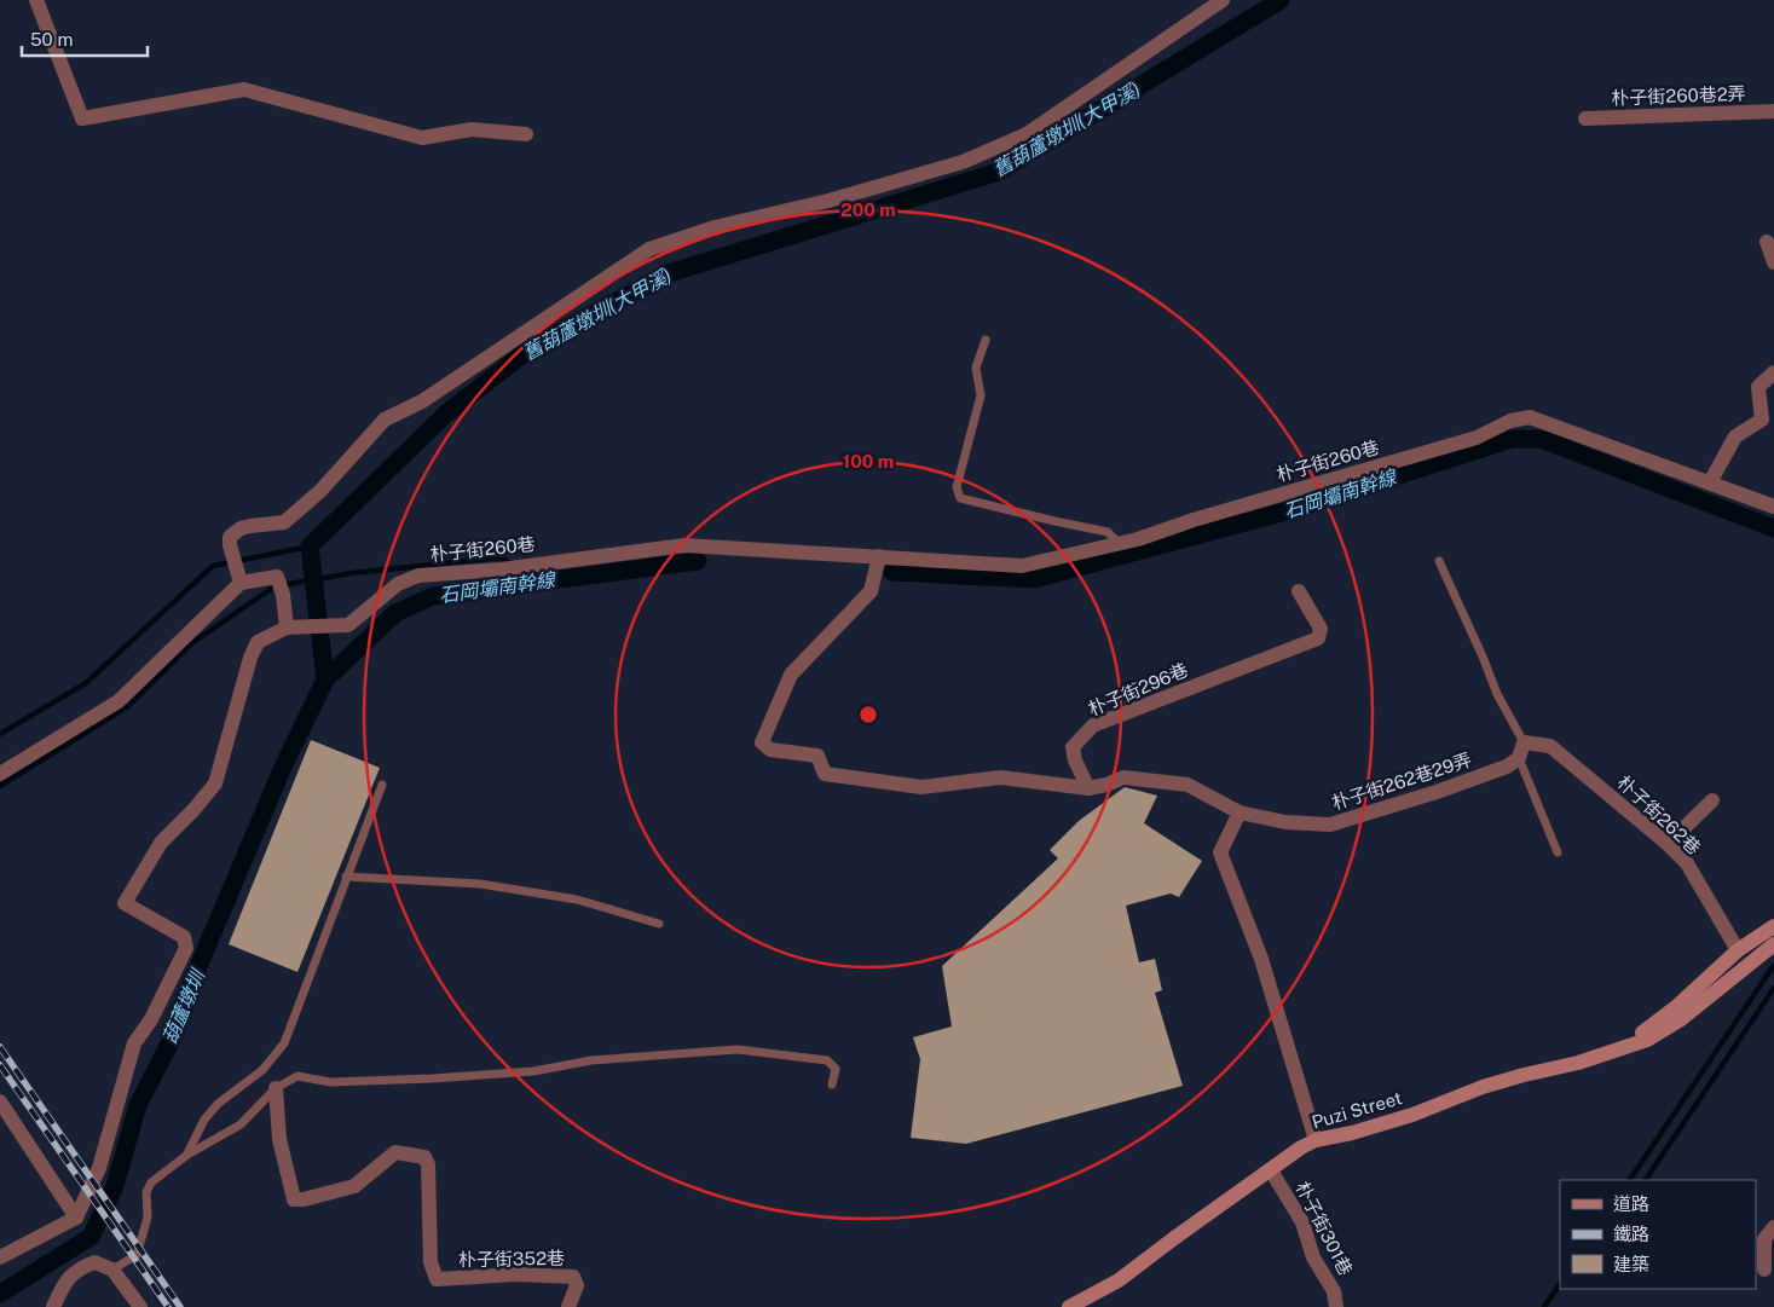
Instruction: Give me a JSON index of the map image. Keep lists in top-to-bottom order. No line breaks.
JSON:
{"streets":{"street":["朴子街260巷2弄","朴子街260巷","朴子街296巷","朴子街262巷29弄","朴子街262巷","Puzi Street","朴子街301巷","朴子街352巷"]},"crossings":[["朴子街262巷","Puzi Street"],["Puzi Street","朴子街301巷"]],"water":["舊葫蘆墩圳(大甲溪)","石岡壩南幹線","葫蘆墩圳"],"legend":["道路","鐵路","建築"],"scale_bar":"50 m","rings":["200 m","100 m"]}
